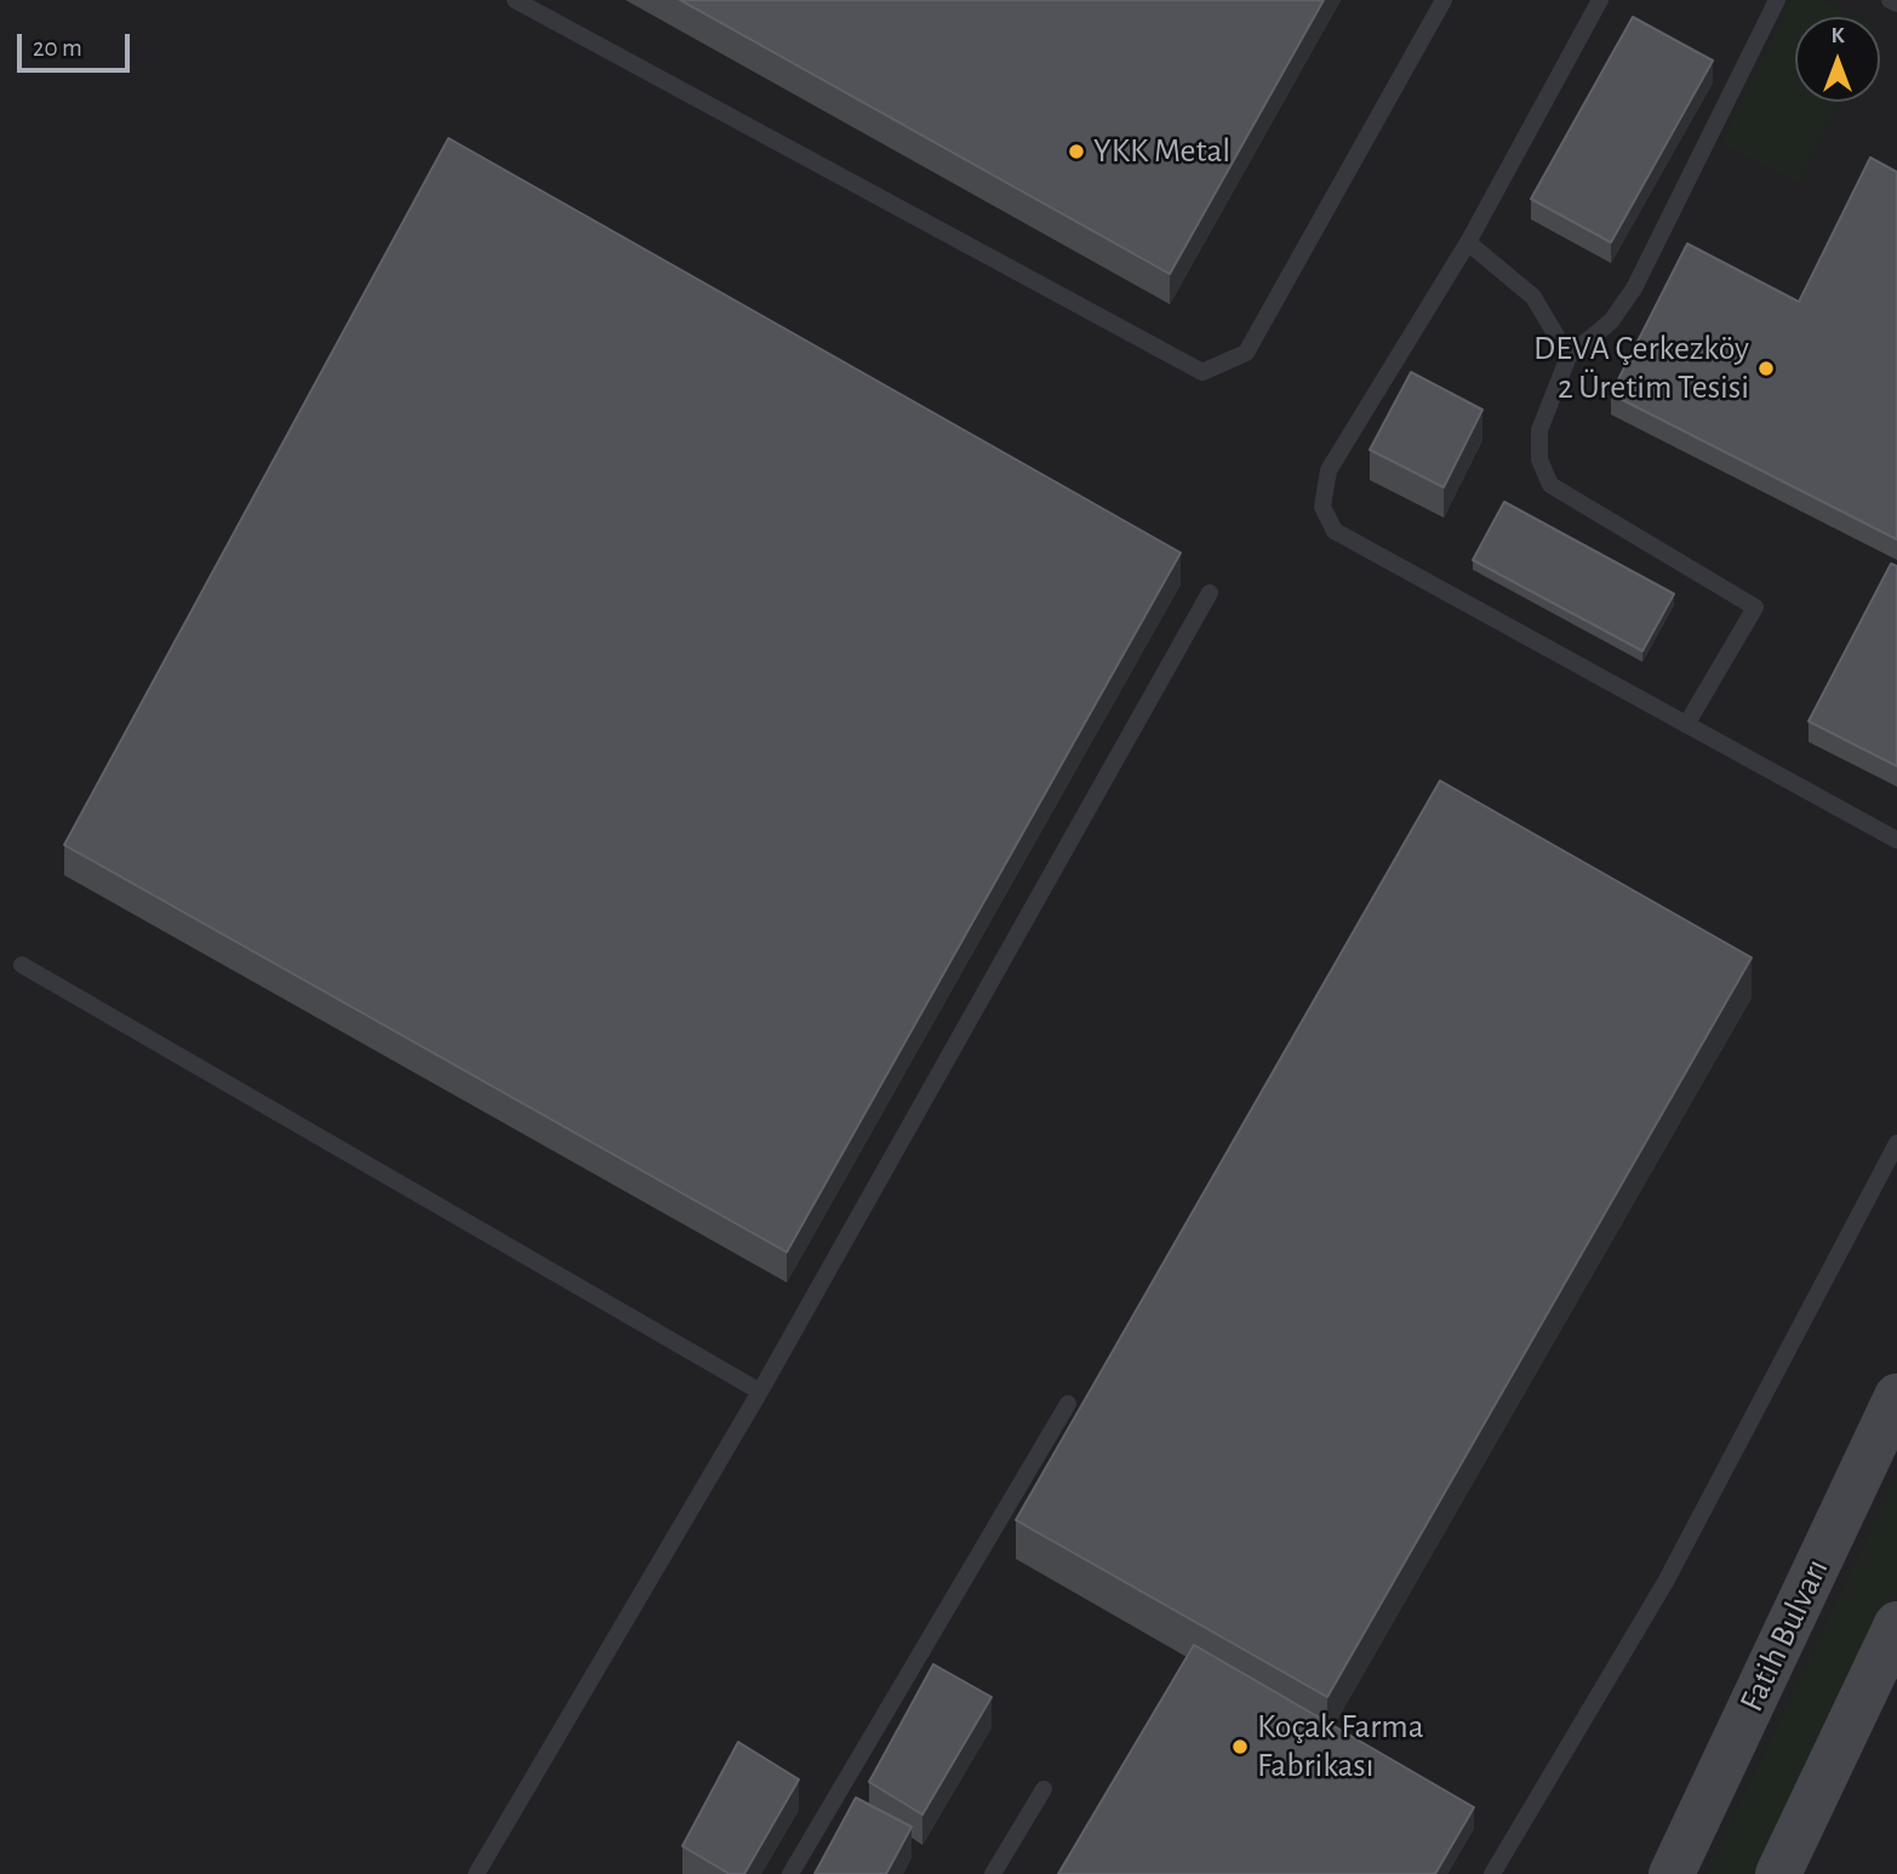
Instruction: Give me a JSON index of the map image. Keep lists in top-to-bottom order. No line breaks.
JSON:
{"streets":{"main road":["Fatih Bulvarı"]},"places":["YKK Metal","DEVA Çerkezköy 2 Üretim Tesisi","Koçak Farma Fabrikası"],"scale_bar":"20 m","north":"top"}
